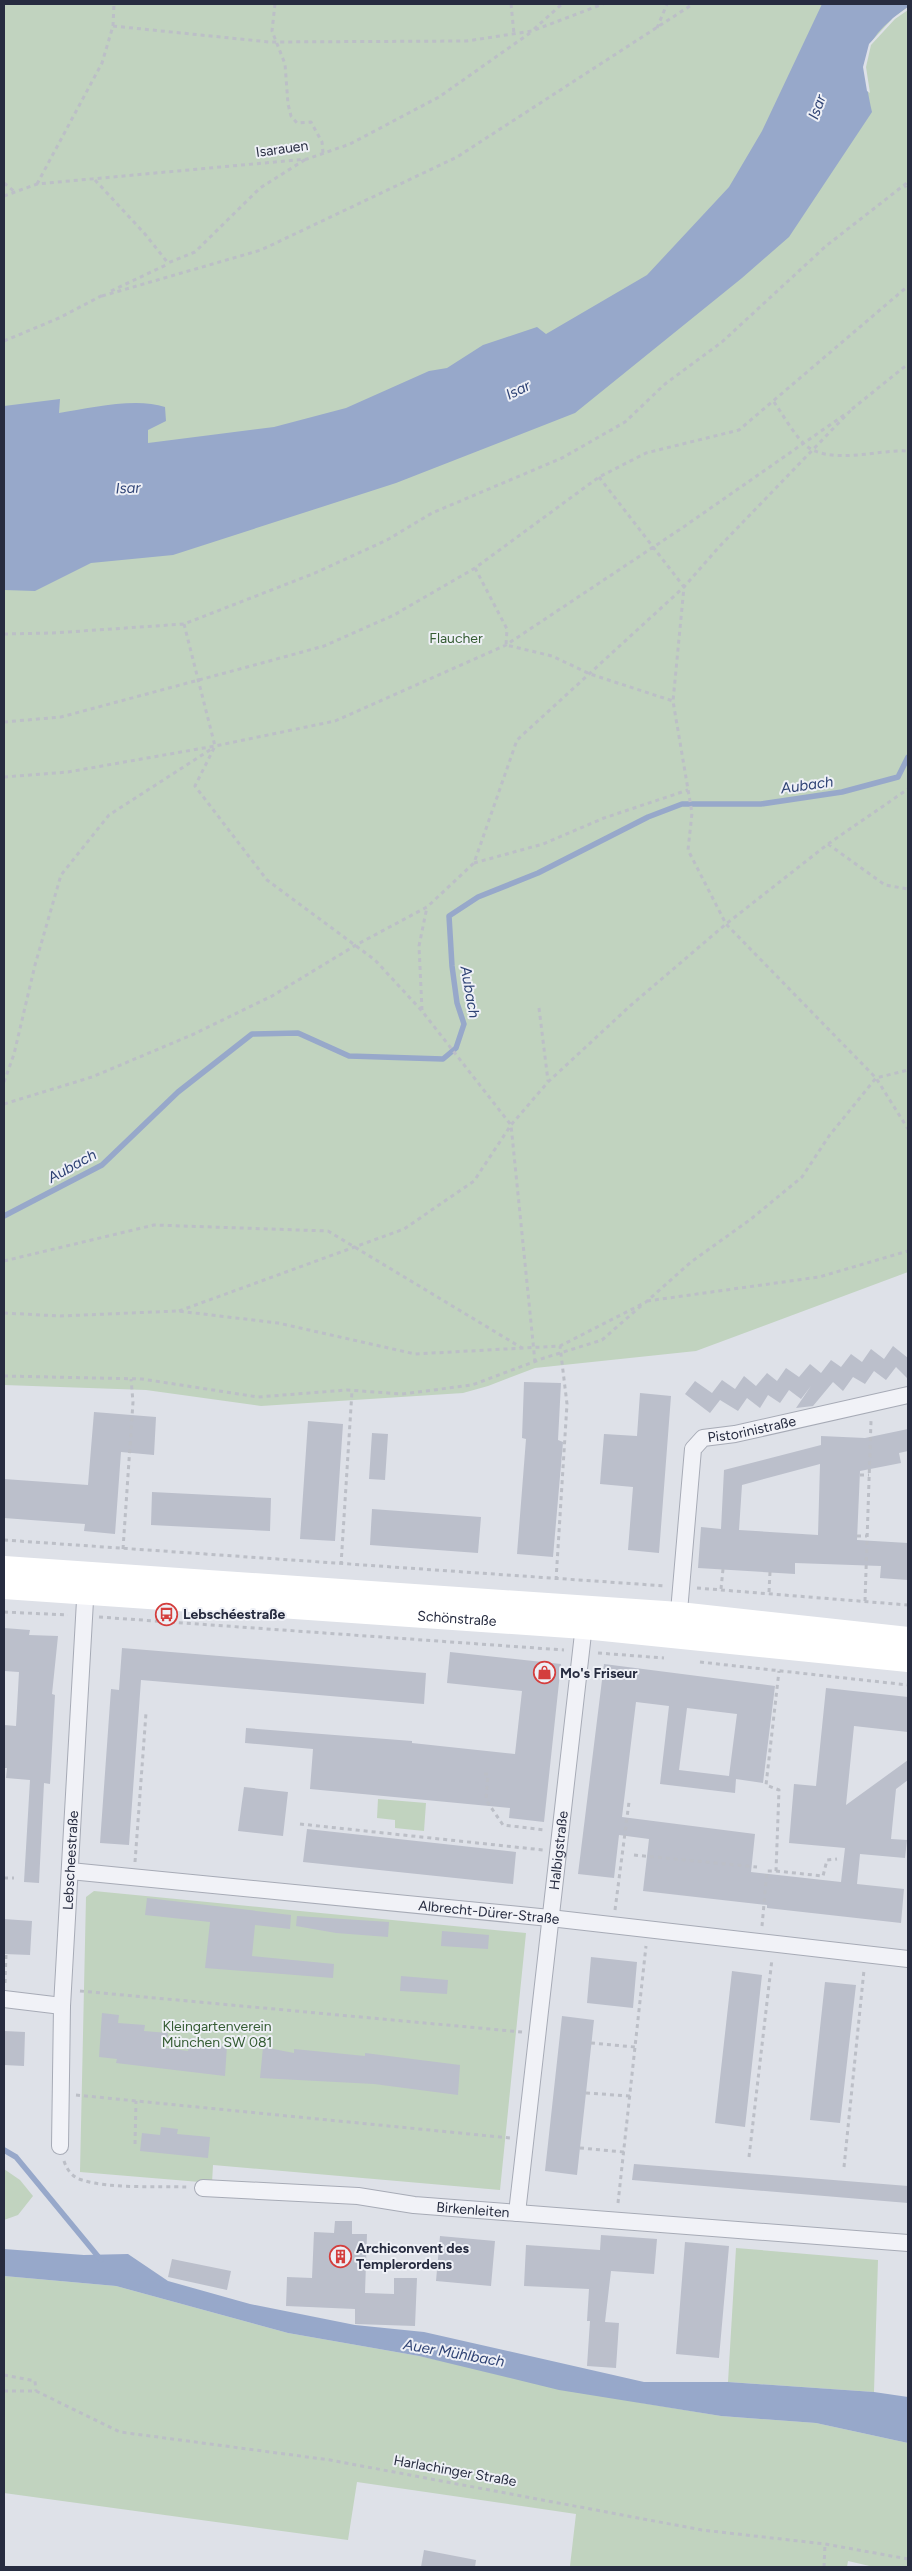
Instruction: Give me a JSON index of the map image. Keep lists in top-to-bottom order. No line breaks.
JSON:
{"streets":{"street":["Pistorinistraße","Schönstraße","Halbigstraße","Lebscheestraße","Albrecht-Dürer-Straße","Birkenleiten"],"path":["Isarauen","Harlachinger Straße"]},"crossings":[["Pistorinistraße","Schönstraße"],["Schönstraße","Halbigstraße"],["Schönstraße","Lebscheestraße"],["Halbigstraße","Albrecht-Dürer-Straße"],["Halbigstraße","Birkenleiten"],["Lebscheestraße","Albrecht-Dürer-Straße"]],"water":["Isar","Aubach","Auer Mühlbach"],"parks":["Flaucher","Kleingartenverein München SW 081"],"places":{"bus stop":["Lebschéestraße"],"shop":["Mo's Friseur"],"building":["Archiconvent des Templerordens"]}}
